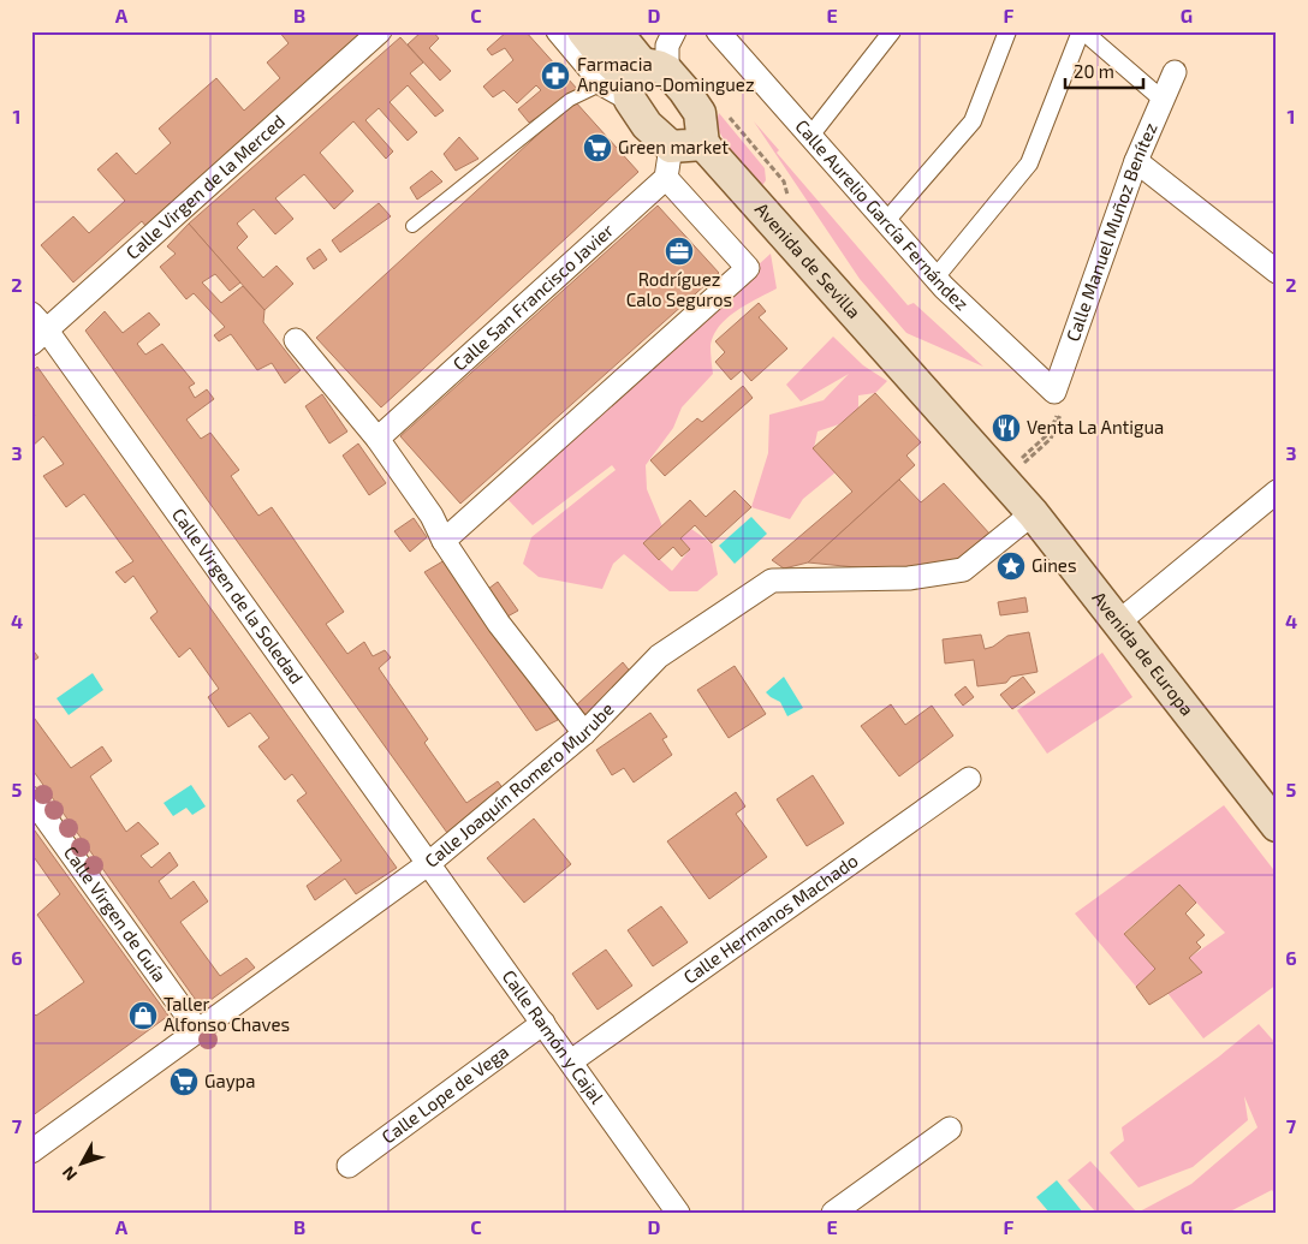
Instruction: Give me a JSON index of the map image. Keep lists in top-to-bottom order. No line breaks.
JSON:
{"streets":{"main road":["Avenida de Sevilla","Avenida de Europa"],"street":["Calle Virgen de la Merced","Calle Aurelio García Fernández","Calle Manuel Muñoz Benítez","Calle San Francisco Javier","Calle Virgen de la Soledad","Calle Joaquín Romero Murube","Calle Virgen de Guía","Calle Hermanos Machado","Calle Ramón y Cajal","Calle Lope de Vega"]},"crossings":[["Calle Virgen de la Merced","Calle Virgen de la Soledad"],["Calle Aurelio García Fernández","Calle Manuel Muñoz Benítez"],["Avenida de Sevilla","Avenida de Europa"],["Calle Virgen de la Soledad","Calle Joaquín Romero Murube"],["Calle Virgen de la Soledad","Calle Ramón y Cajal"],["Avenida de Europa","Calle Joaquín Romero Murube"],["Calle Joaquín Romero Murube","Calle Virgen de Guía"],["Calle Joaquín Romero Murube","Calle Ramón y Cajal"],["Calle Hermanos Machado","Calle Ramón y Cajal"],["Calle Ramón y Cajal","Calle Lope de Vega"]],"places":{"pharmacy":["Farmacia Anguiano-Dominguez"],"supermarket":["Green market","Gaypa"],"office":["Rodríguez Calo Seguros"],"restaurant":["Venta La Antigua"],"place":["Gines"],"shop":["Taller Alfonso Chaves"]},"scale_bar":"20 m","north":"bottom left","grid":{"columns":["A","B","C","D","E","F","G"],"rows":["1","2","3","4","5","6","7"]}}
